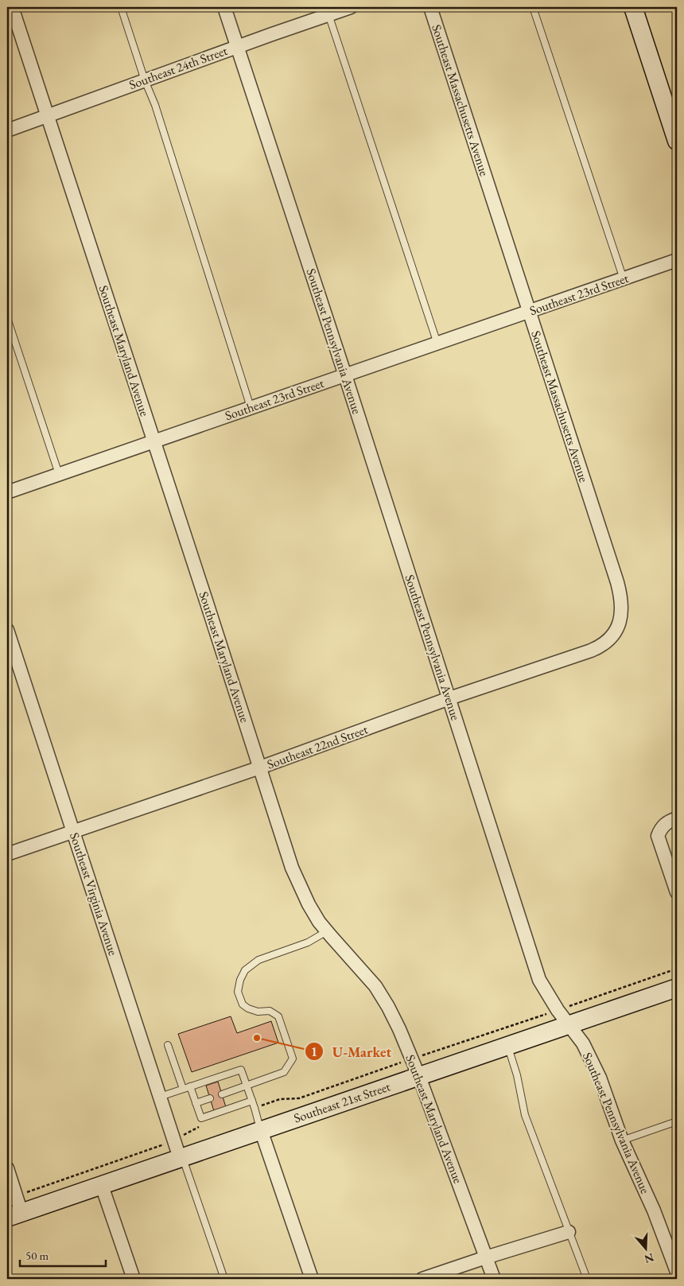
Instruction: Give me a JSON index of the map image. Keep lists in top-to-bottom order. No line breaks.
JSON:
{"streets":{"main road":["Southeast 21st Street"],"street":["Southeast 24th Street","Southeast Massachusetts Avenue","Southeast 23rd Street","Southeast Pennsylvania Avenue","Southeast Maryland Avenue","Southeast 22nd Street","Southeast Virginia Avenue"]},"crossings":[["Southeast 24th Street","Southeast Pennsylvania Avenue"],["Southeast 24th Street","Southeast Maryland Avenue"],["Southeast Massachusetts Avenue","Southeast 23rd Street"],["Southeast Massachusetts Avenue","Southeast 22nd Street"],["Southeast 23rd Street","Southeast Pennsylvania Avenue"],["Southeast 23rd Street","Southeast Maryland Avenue"],["Southeast Pennsylvania Avenue","Southeast 22nd Street"],["Southeast Pennsylvania Avenue","Southeast 21st Street"],["Southeast Maryland Avenue","Southeast 22nd Street"],["Southeast Maryland Avenue","Southeast 21st Street"],["Southeast 22nd Street","Southeast Virginia Avenue"],["Southeast Virginia Avenue","Southeast 21st Street"]],"places":["U-Market"],"scale_bar":"50 m","north":"bottom"}
